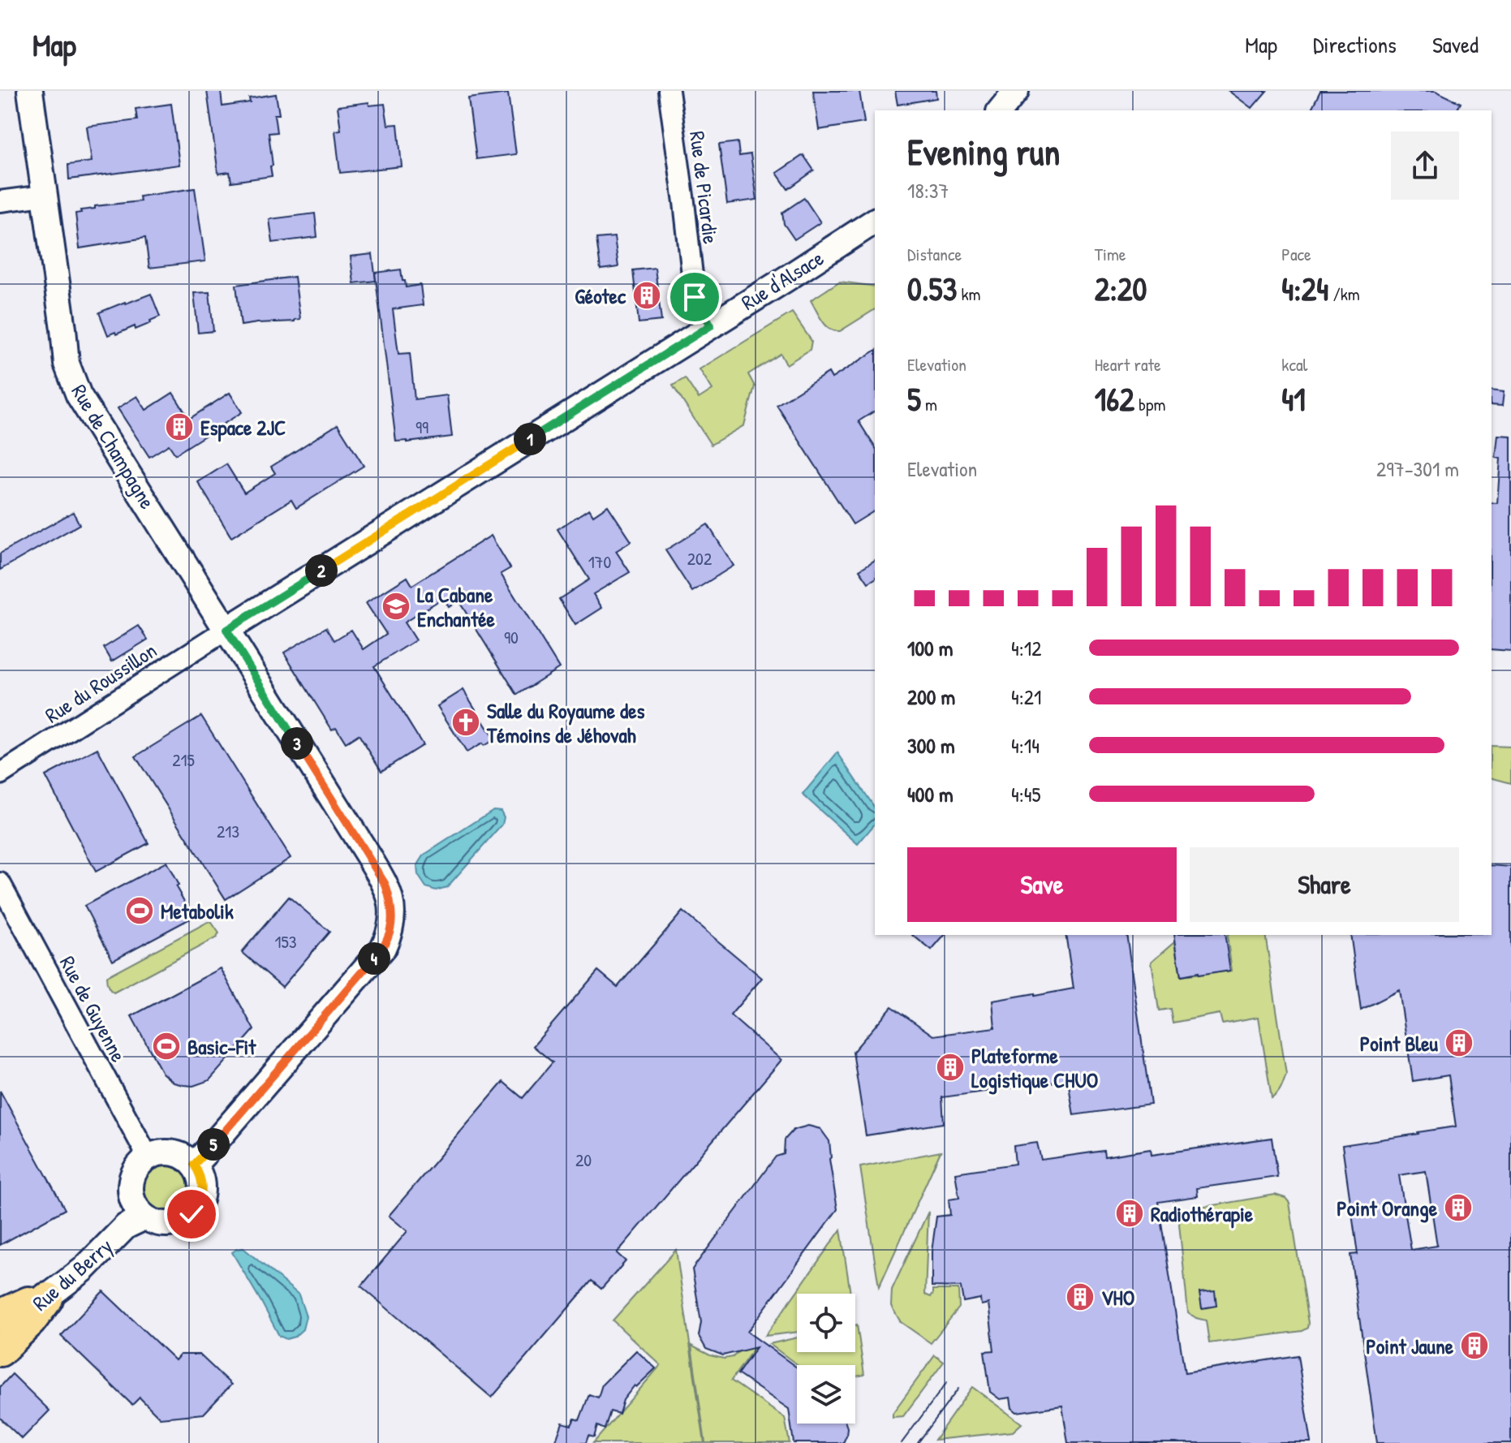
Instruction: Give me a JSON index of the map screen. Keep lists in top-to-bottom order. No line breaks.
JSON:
{"streets":{"street":["Rue de Picardie","Rue d'Alsace","Rue de Champagne","Rue du Roussillon","Rue de Guyenne","Rue du Berry"]},"crossings":[["Rue de Picardie","Rue d'Alsace"],["Rue d'Alsace","Rue de Champagne"],["Rue d'Alsace","Rue du Roussillon"],["Rue de Champagne","Rue du Roussillon"],["Rue de Champagne","Rue de Guyenne"],["Rue de Champagne","Rue du Berry"],["Rue de Guyenne","Rue du Berry"]],"places":{"building":["Géotec","Espace 2JC","Point Bleu","Plateforme Logistique CHUO","Point Orange","Radiothérapie","VHO","Point Jaune"],"school or university":["La Cabane Enchantée"],"church":["Salle du Royaume des Témoins de Jéhovah"],"sports":["Metabolik","Basic-Fit"]},"house_numbers":["99","202","170","90","215","213","153","20"],"page":{"header":"Map","nav":["Map","Directions","Saved"],"heading":["Evening run","18:37"],"stats":[["Distance","0.53 km"],["Time","2:20"],["Pace","4:24 /km"],["Elevation","5 m"],["Heart rate","162 bpm"],["kcal","41"]],"pins":["1","2","3","4","5"],"chart":["Elevation","297–301 m"],"list":[{"name":"100 m","note":"4:12"},{"name":"200 m","note":"4:21"},{"name":"300 m","note":"4:14"},{"name":"400 m","note":"4:45"}],"buttons":["Save","Share"]}}
